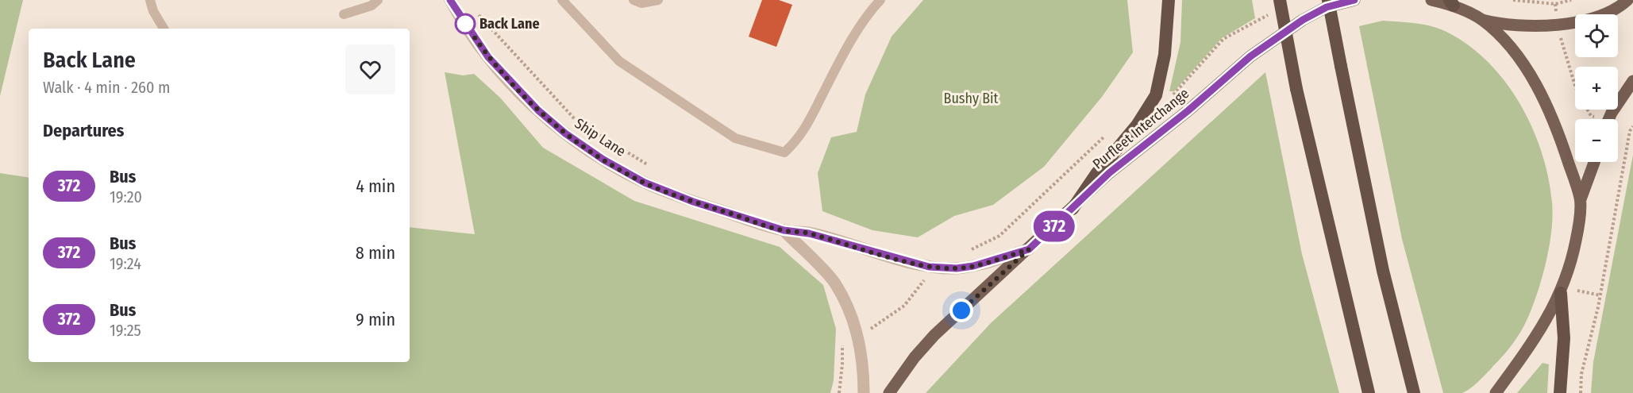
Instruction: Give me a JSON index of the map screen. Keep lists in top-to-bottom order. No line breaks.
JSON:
{"streets":{"main road":["Purfleet Interchange"],"street":["Ship Lane"]},"crossings":[["Purfleet Interchange","Ship Lane"]],"parks":["Bushy Bit"],"places":["Back Lane"],"lines":["bus line 372"],"page":{"on_map":"372","map_buttons":["+","−"],"heading":[["Back Lane","Walk · 4 min · 260 m"],"Departures"],"list":[{"mark":"372","name":"Bus","note":"19:20","value":"4 min"},{"mark":"372","name":"Bus","note":"19:24","value":"8 min"},{"mark":"372","name":"Bus","note":"19:25","value":"9 min"}]}}
